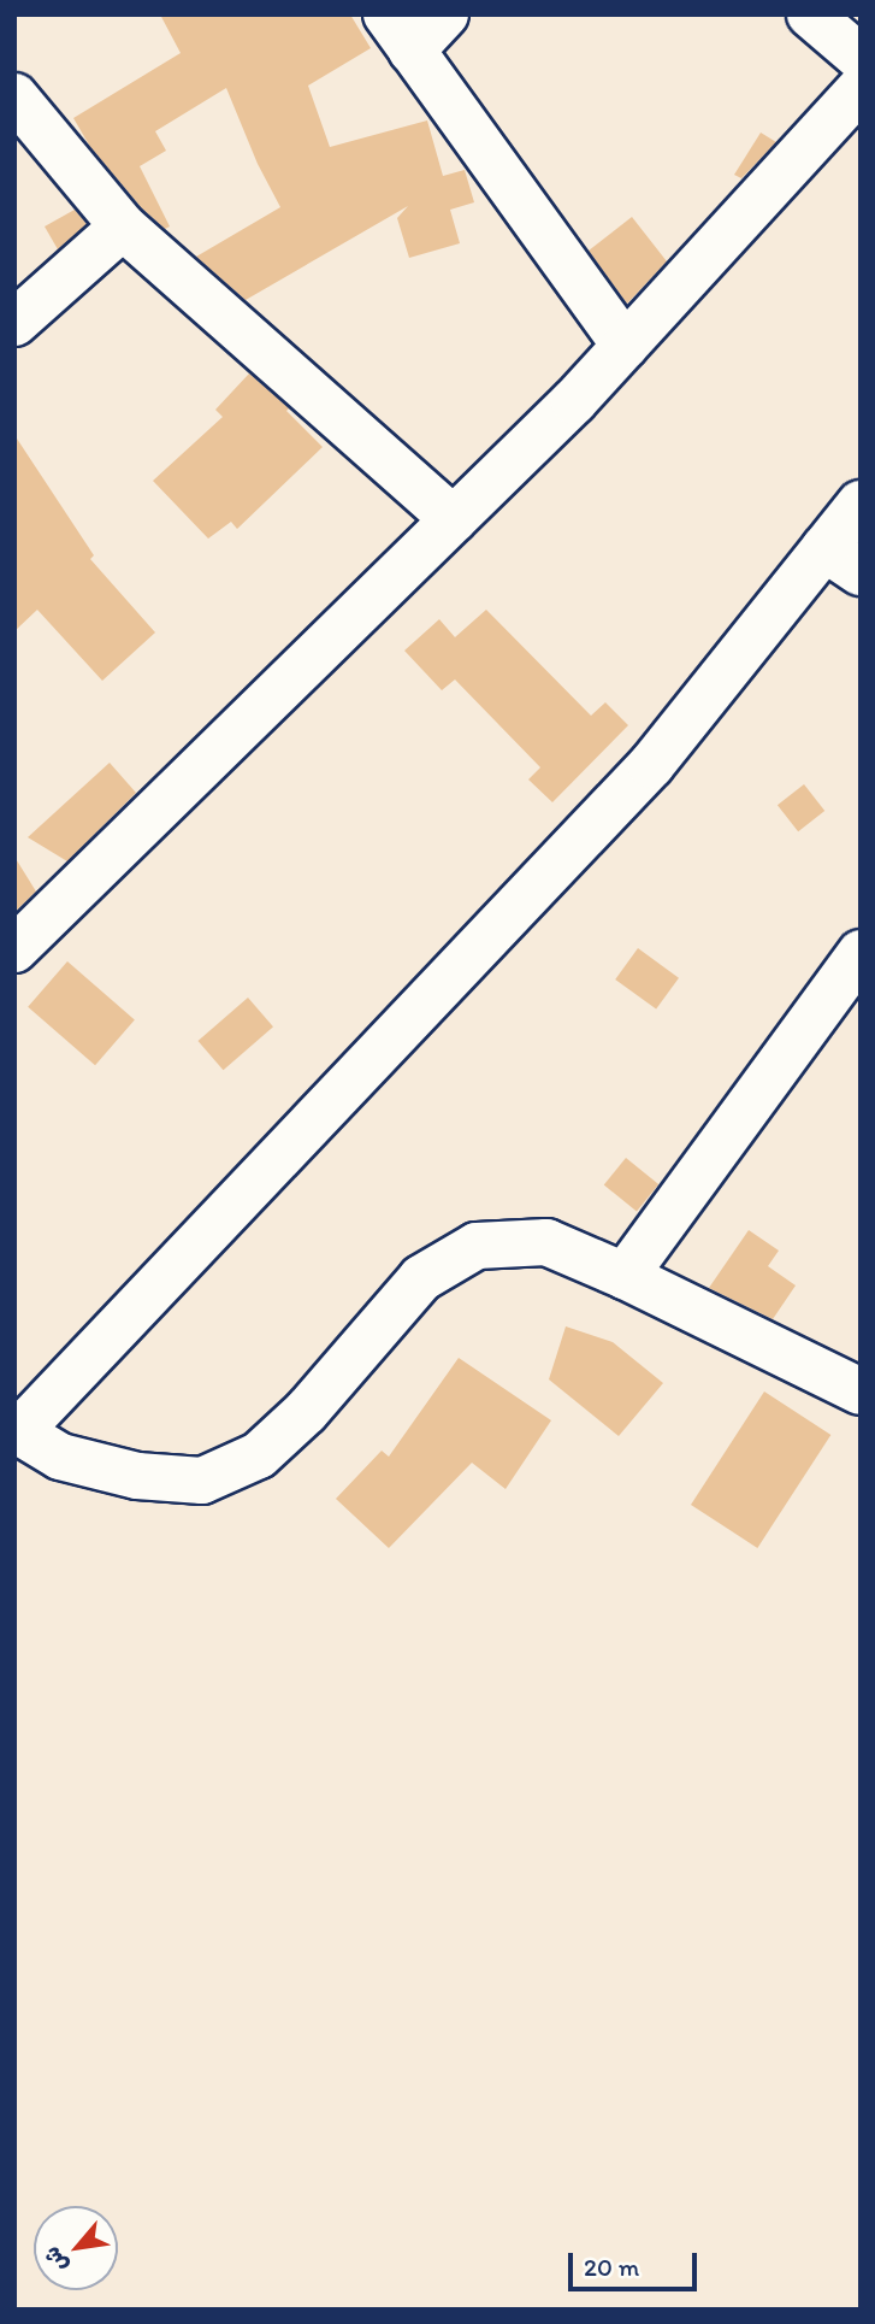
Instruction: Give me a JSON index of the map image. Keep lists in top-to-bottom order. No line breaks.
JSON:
{"scale_bar":"20 m","north":"bottom left"}
